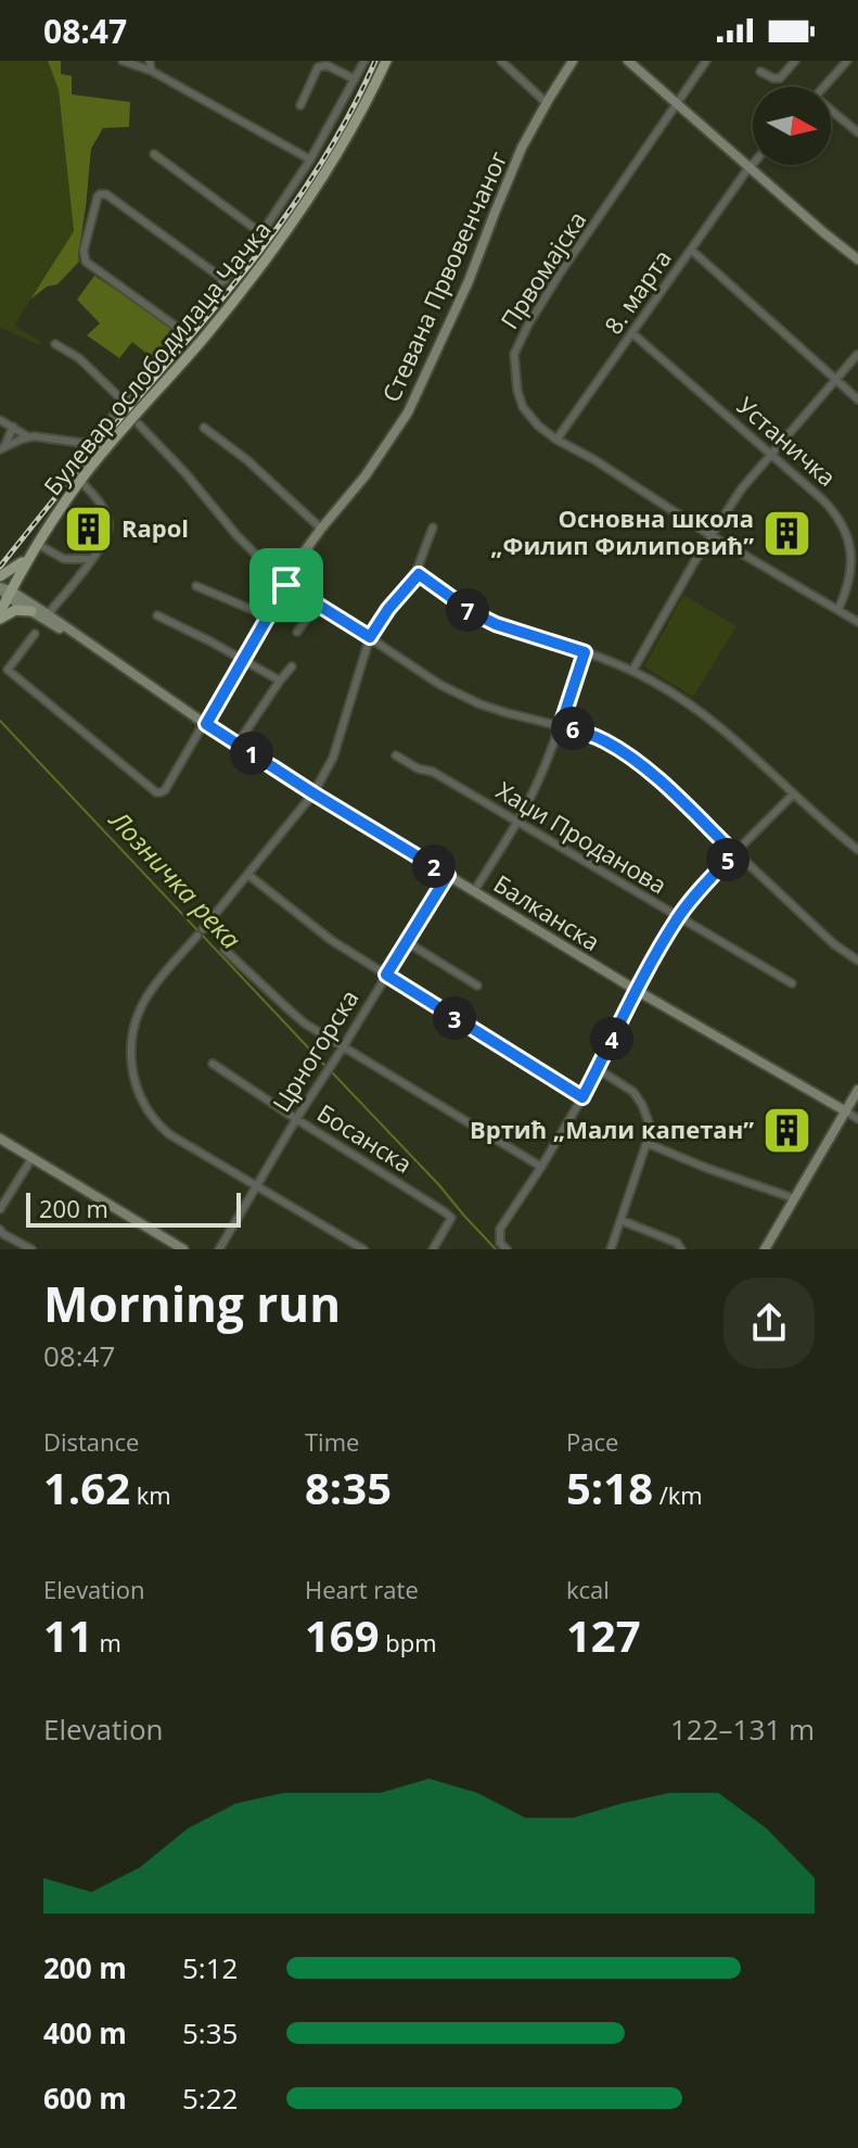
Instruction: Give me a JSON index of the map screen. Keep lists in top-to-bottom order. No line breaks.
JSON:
{"streets":{"main road":["Булевар ослободилаца Чачка"],"street":["Првомајска","Стевана Првовенчаног","8. марта","Устаничка","Хаџи Проданова","Балканска","Црногорска","Босанска"]},"crossings":[["Првомајска","8. марта"],["Првомајска","Устаничка"],["Стевана Првовенчаног","Балканска"],["8. марта","Устаничка"],["Булевар ослободилаца Чачка","Балканска"],["Балканска","Црногорска"],["Црногорска","Босанска"]],"water":["Лозничка река"],"places":{"building":["Rapol","Основна школа „Филип Филиповић”","Вртић „Мали капетан”"]},"scale_bar":"200 m","north":"right","page":{"status":"08:47","pins":["7","6","1","5","2","3","4"],"scale":"200 m","heading":["Morning run","08:47"],"stats":[["Distance","1.62 km"],["Time","8:35"],["Pace","5:18 /km"],["Elevation","11 m"],["Heart rate","169 bpm"],["kcal","127"]],"chart":["Elevation","122–131 m"],"list":[{"name":"200 m","note":"5:12"},{"name":"400 m","note":"5:35"},{"name":"600 m","note":"5:22"}]}}
